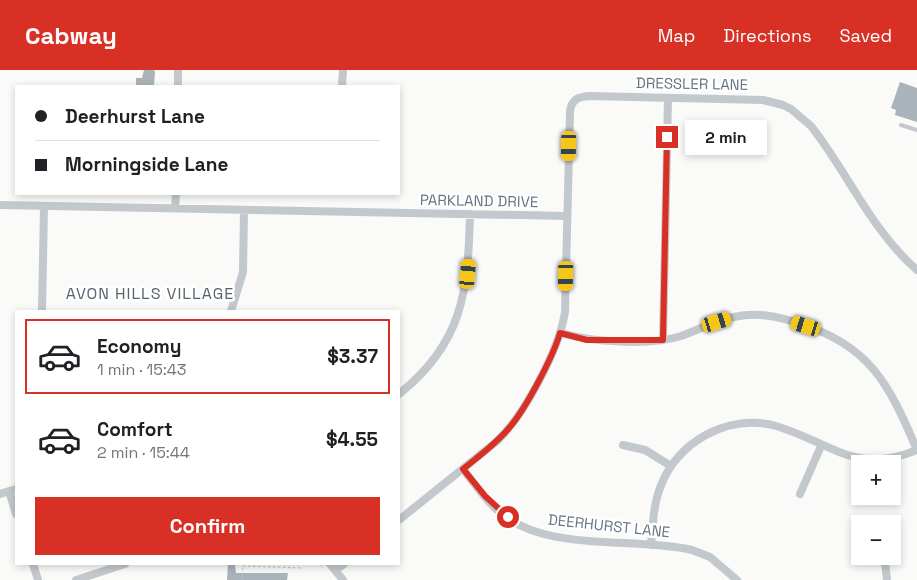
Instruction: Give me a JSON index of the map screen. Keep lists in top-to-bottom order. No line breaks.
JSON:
{"streets":{"street":["DRESSLER LANE","PARKLAND DRIVE","DEERHURST LANE"]},"crossings":[["DRESSLER LANE","PARKLAND DRIVE"],["DRESSLER LANE","DEERHURST LANE"]],"districts":["AVON HILLS VILLAGE"],"page":{"header":"Cabway","nav":["Map","Directions","Saved"],"banner":["Deerhurst Lane","Morningside Lane"],"bubble":"2 min","list":[{"name":"Economy","note":"1 min · 15:43","value":"$3.37"},{"name":"Comfort","note":"2 min · 15:44","value":"$4.55"}],"map_buttons":["+","−"],"buttons":"Confirm"}}
